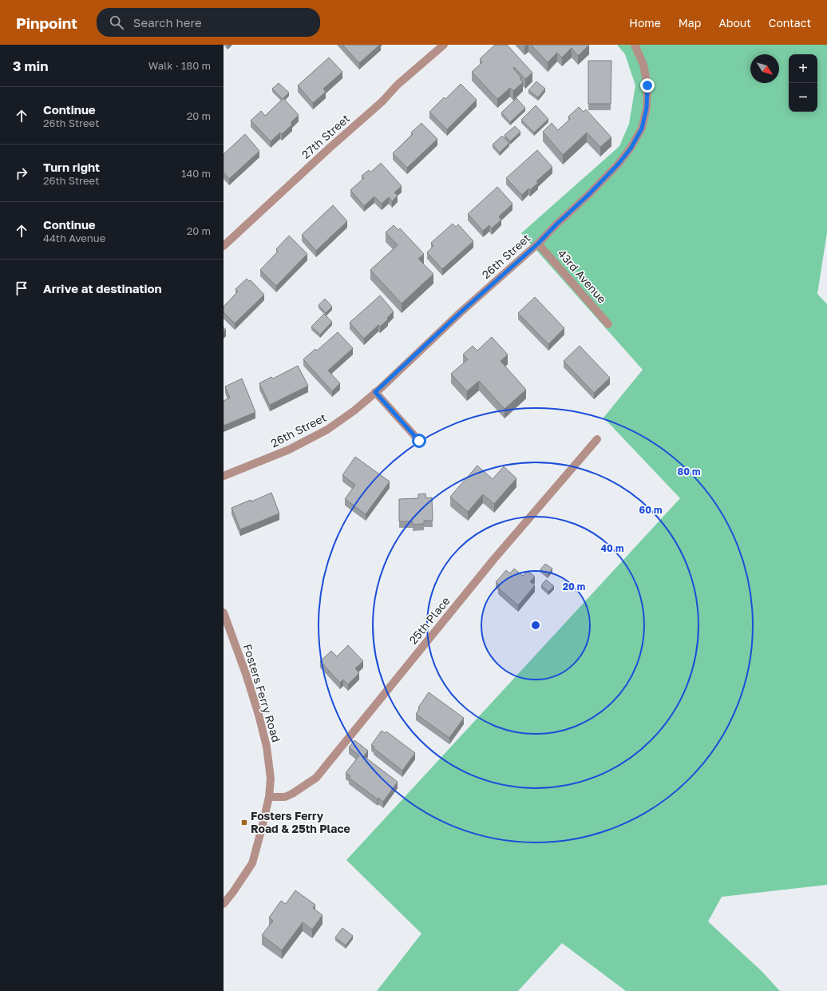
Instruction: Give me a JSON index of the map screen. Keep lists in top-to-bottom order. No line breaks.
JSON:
{"streets":{"street":["27th Street","26th Street","43rd Avenue","25th Place","Fosters Ferry Road"]},"crossings":[["26th Street","43rd Avenue"],["25th Place","Fosters Ferry Road"]],"places":{"transit":["Fosters Ferry Road & 25th Place"]},"north":"bottom right","page":{"header":"Pinpoint","search":"Search here","nav":["Home","Map","About","Contact"],"heading":["3 min","Walk · 180 m"],"map_buttons":["+","−"],"list":[["Continue","26th Street","20 m"],["Turn right","26th Street","140 m"],["Continue","44th Avenue","20 m"],"Arrive at destination"]},"rings":["80 m","60 m","40 m","20 m"]}
